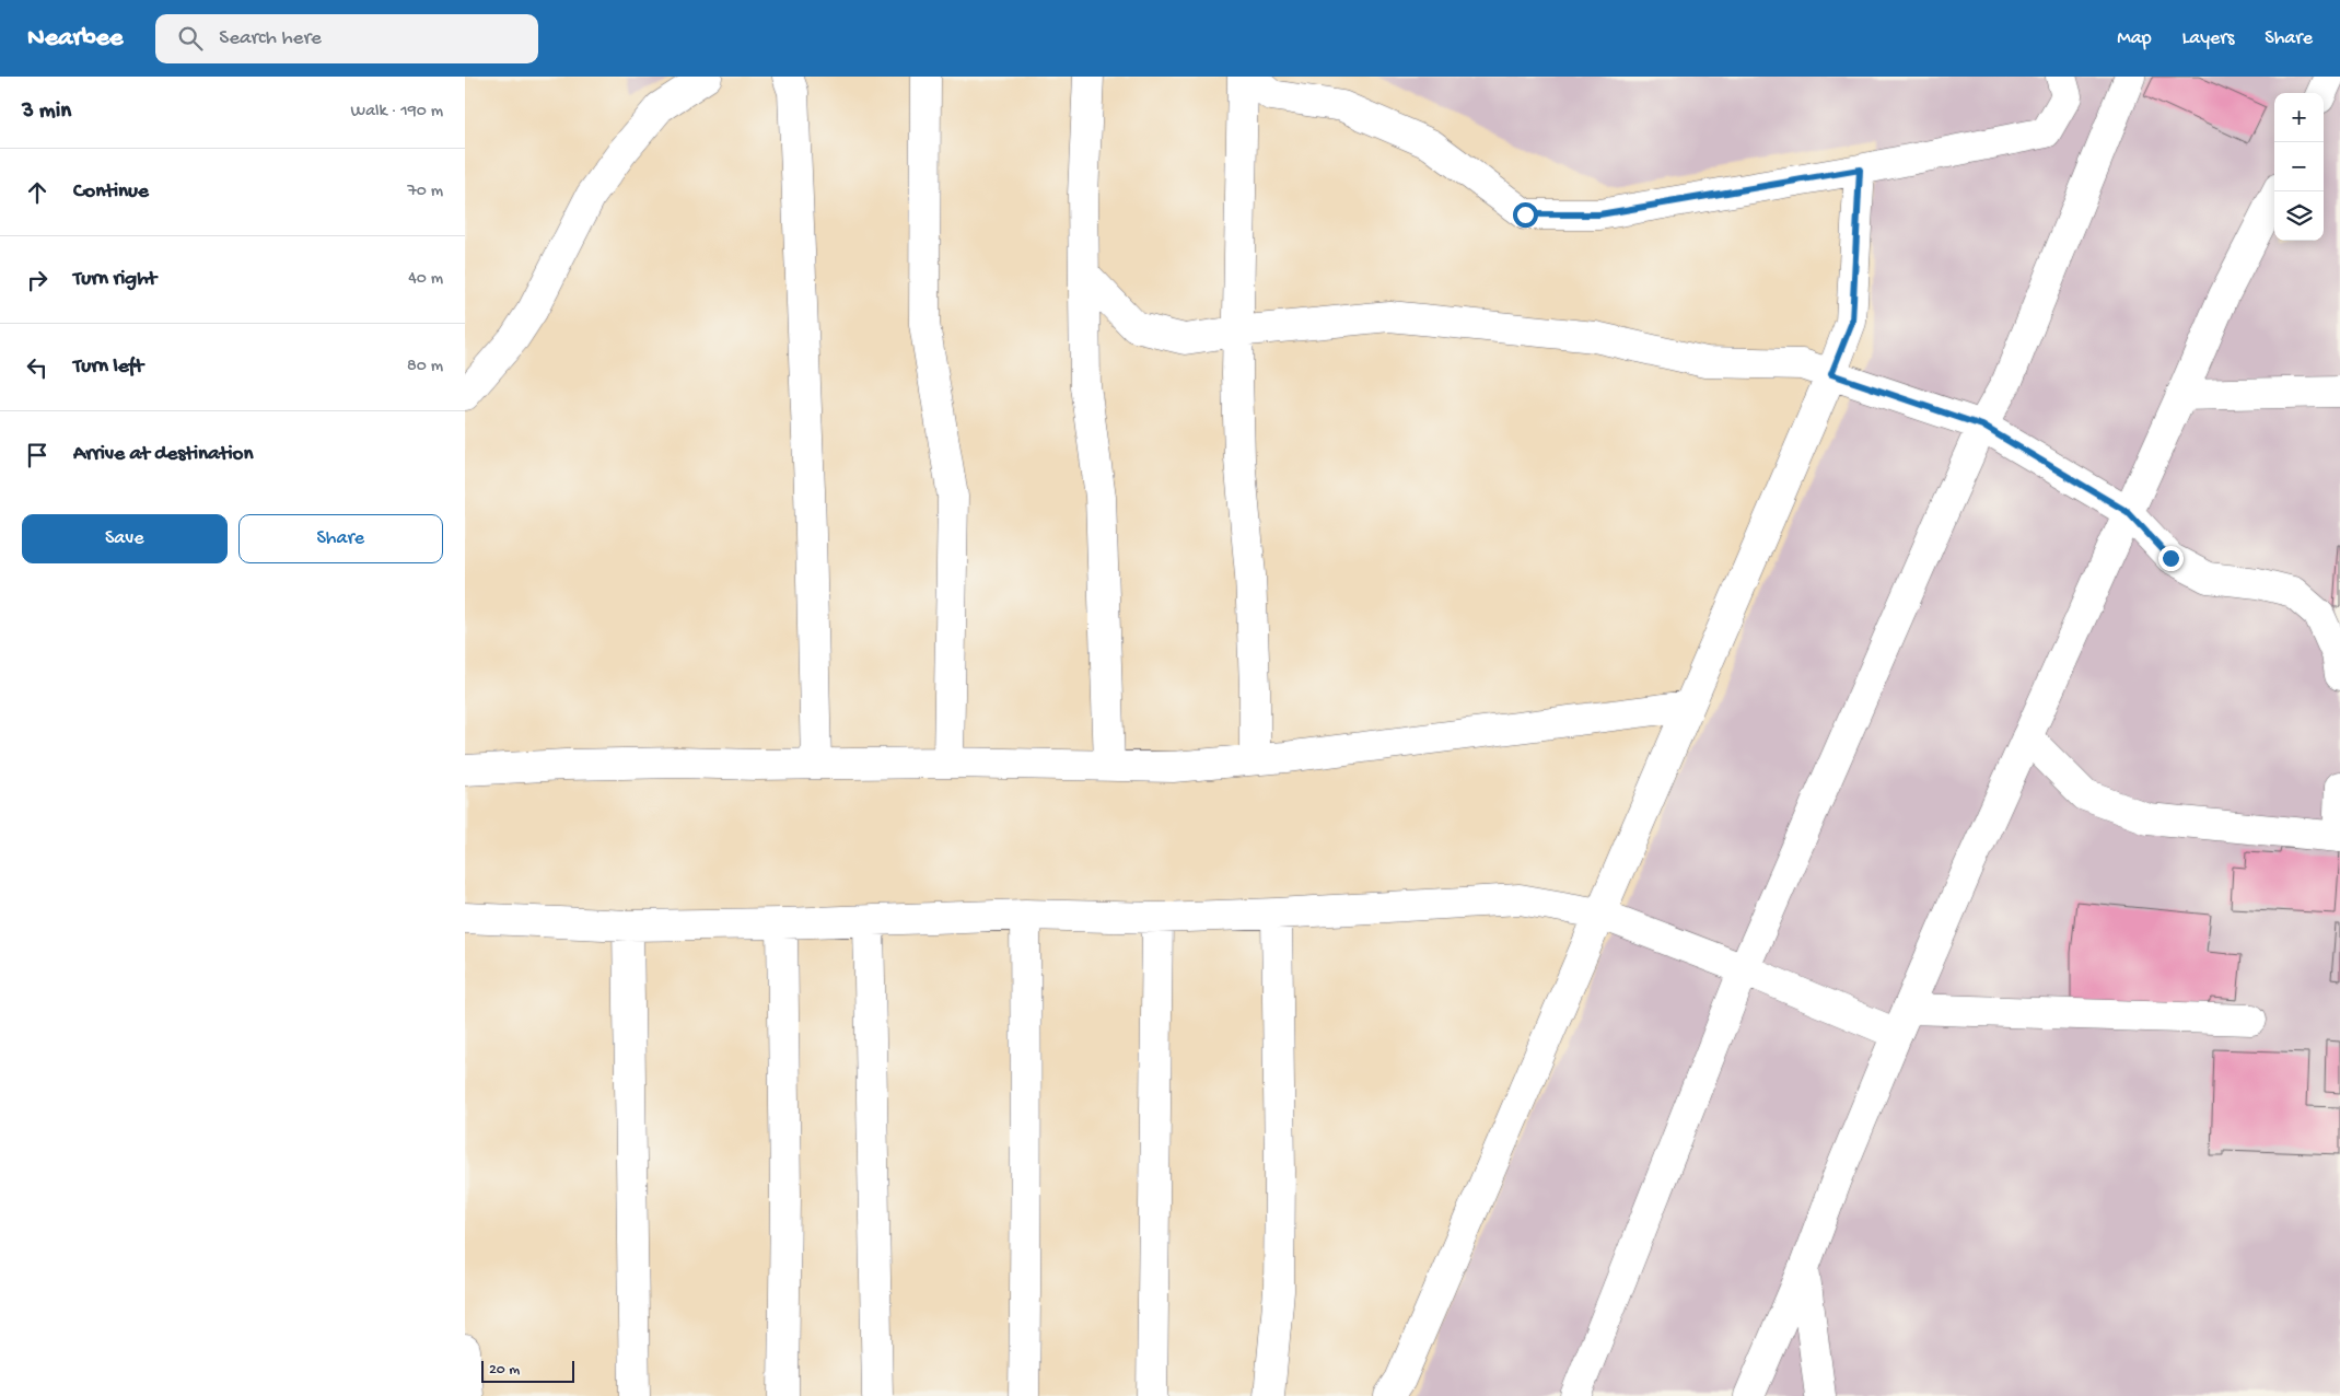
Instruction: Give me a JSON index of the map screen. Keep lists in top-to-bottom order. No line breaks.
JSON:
{"scale_bar":"20 m","page":{"header":"Nearbee","search":"Search here","nav":["Map","Layers","Share"],"heading":["3 min","Walk · 190 m"],"map_buttons":["+","−"],"list":[["Continue","70 m"],["Turn right","40 m"],["Turn left","80 m"],"Arrive at destination"],"buttons":["Save","Share"],"scale":"20 m"}}
